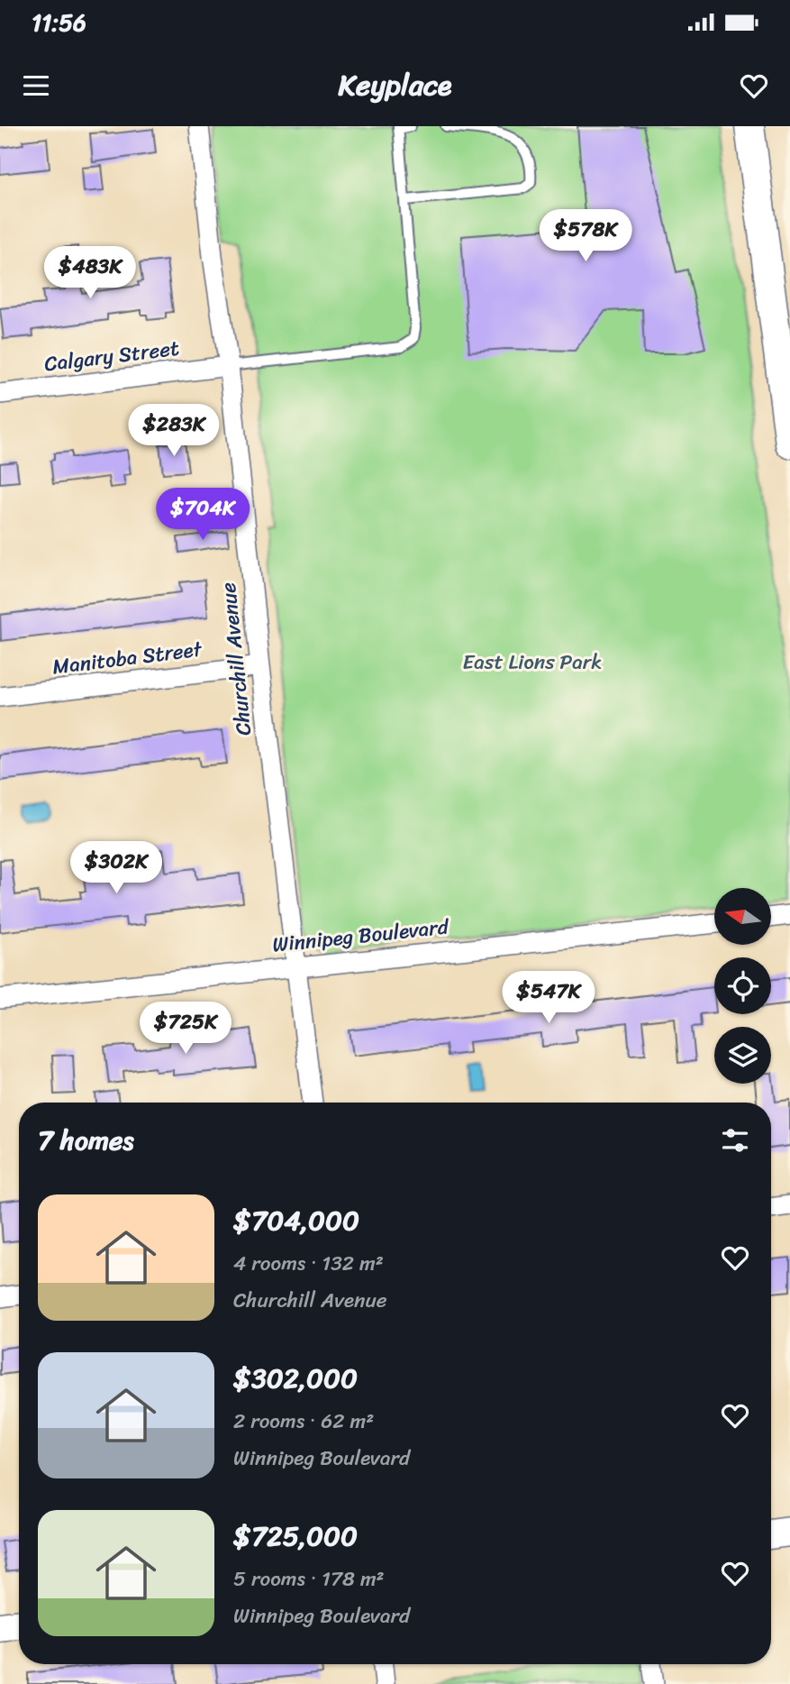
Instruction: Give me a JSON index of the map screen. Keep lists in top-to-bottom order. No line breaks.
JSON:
{"streets":{"street":["Calgary Street","Manitoba Street","Churchill Avenue","Winnipeg Boulevard"]},"crossings":[["Calgary Street","Churchill Avenue"],["Manitoba Street","Churchill Avenue"],["Churchill Avenue","Winnipeg Boulevard"]],"parks":["East Lions Park"],"north":"left","page":{"status":"11:56","header":"Keyplace","price":["$578K","$483K","$283K","$704K","$302K","$547K","$725K"],"heading":"7 homes","list":[{"name":"$704,000","note":"4 rooms · 132 m² · Churchill Avenue"},{"name":"$302,000","note":"2 rooms · 62 m² · Winnipeg Boulevard"},{"name":"$725,000","note":"5 rooms · 178 m² · Winnipeg Boulevard"}]}}
